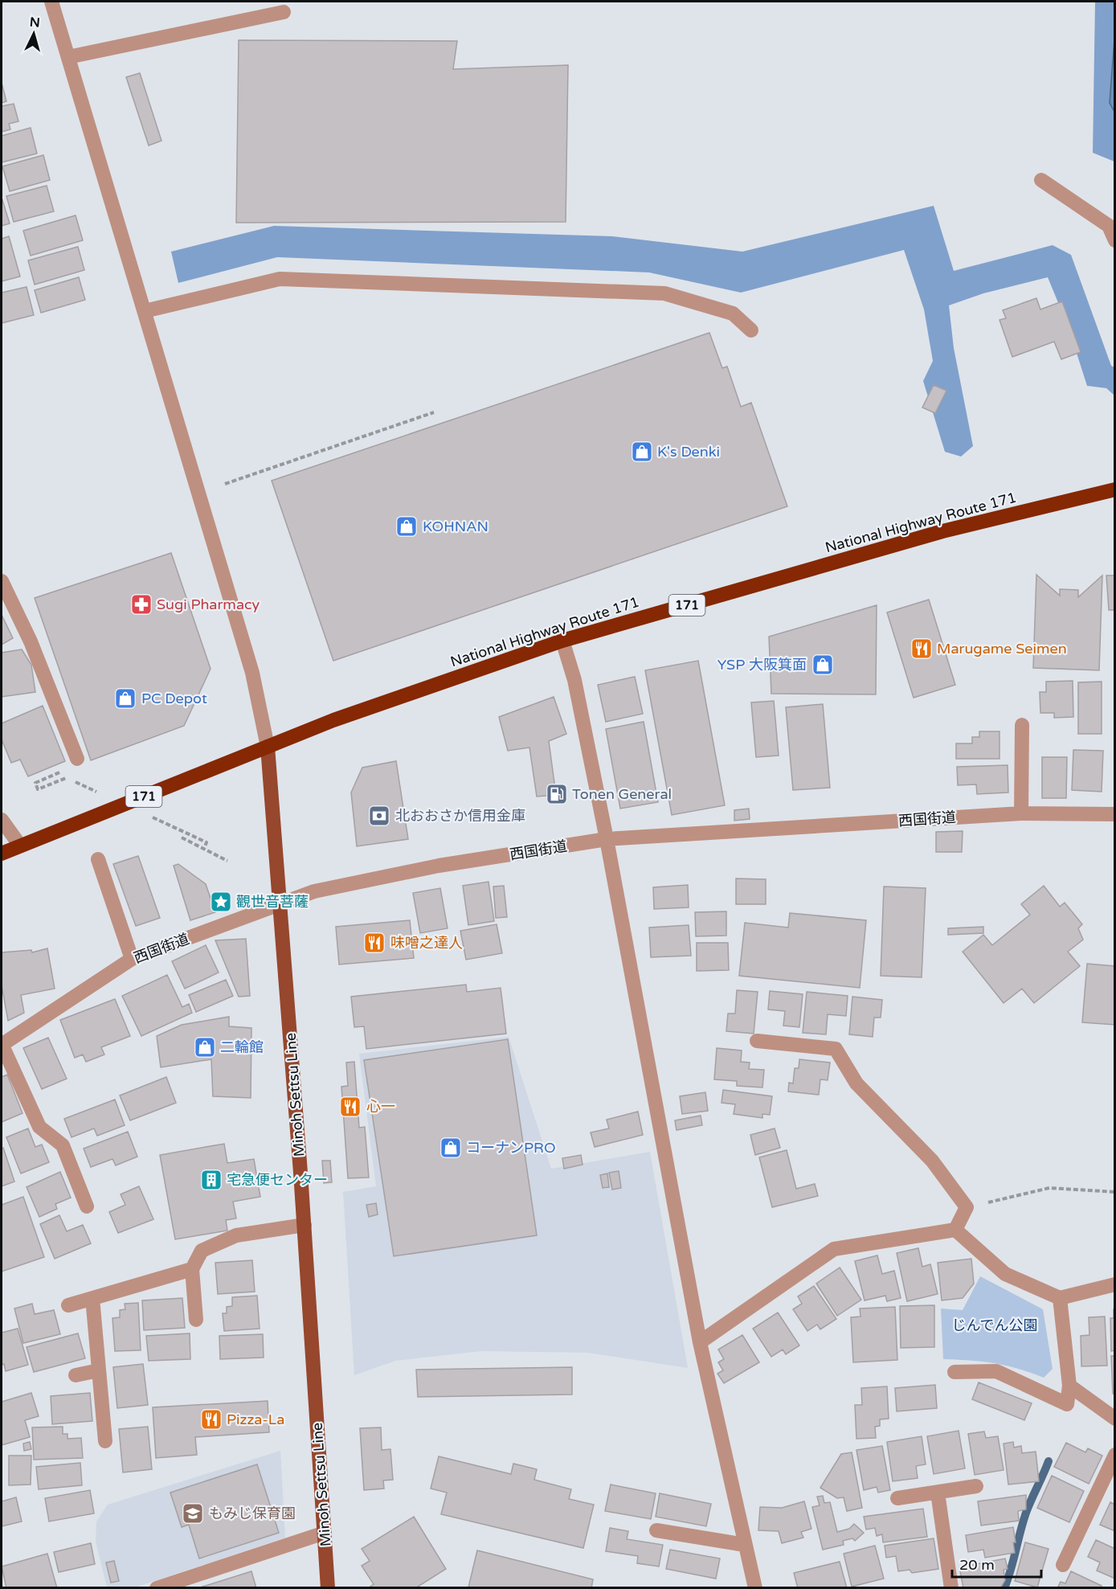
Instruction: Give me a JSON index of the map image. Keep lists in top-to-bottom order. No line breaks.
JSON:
{"streets":{"highway":["National Highway Route 171","171"],"main road":["Minoh Settsu Line"],"street":["西国街道"]},"crossings":[["National Highway Route 171","Minoh Settsu Line"],["西国街道","Minoh Settsu Line"]],"parks":["じんでん公園"],"places":{"shop":["K's Denki","KOHNAN","YSP 大阪箕面","PC Depot","二輪館","コーナンPRO"],"pharmacy":["Sugi Pharmacy"],"restaurant":["Marugame Seimen","味噌之達人","心一","Pizza-La"],"fuel station":["Tonen General"],"bank":["北おおさか信用金庫"],"place":["觀世音菩薩"],"building":["宅急便センター"],"school or university":["もみじ保育園"]},"scale_bar":"20 m","north":"top"}
